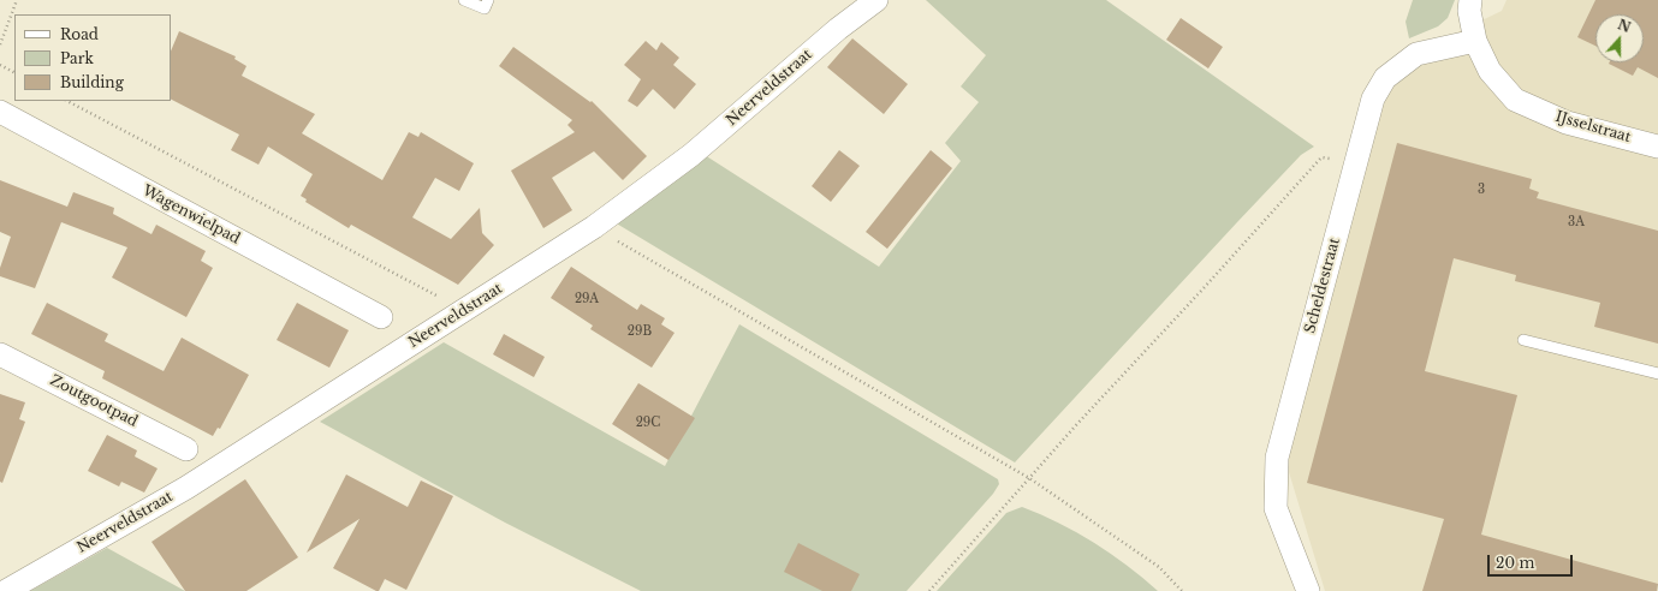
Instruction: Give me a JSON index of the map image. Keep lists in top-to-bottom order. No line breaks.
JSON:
{"streets":{"street":["Neerveldstraat","IJsselstraat","Wagenwielpad","Scheldestraat","Zoutgootpad"]},"crossings":[["IJsselstraat","Scheldestraat"]],"house_numbers":["3","3A","29A","29B","29C"],"legend":["Road","Park","Building"],"scale_bar":"20 m","north":"top"}
